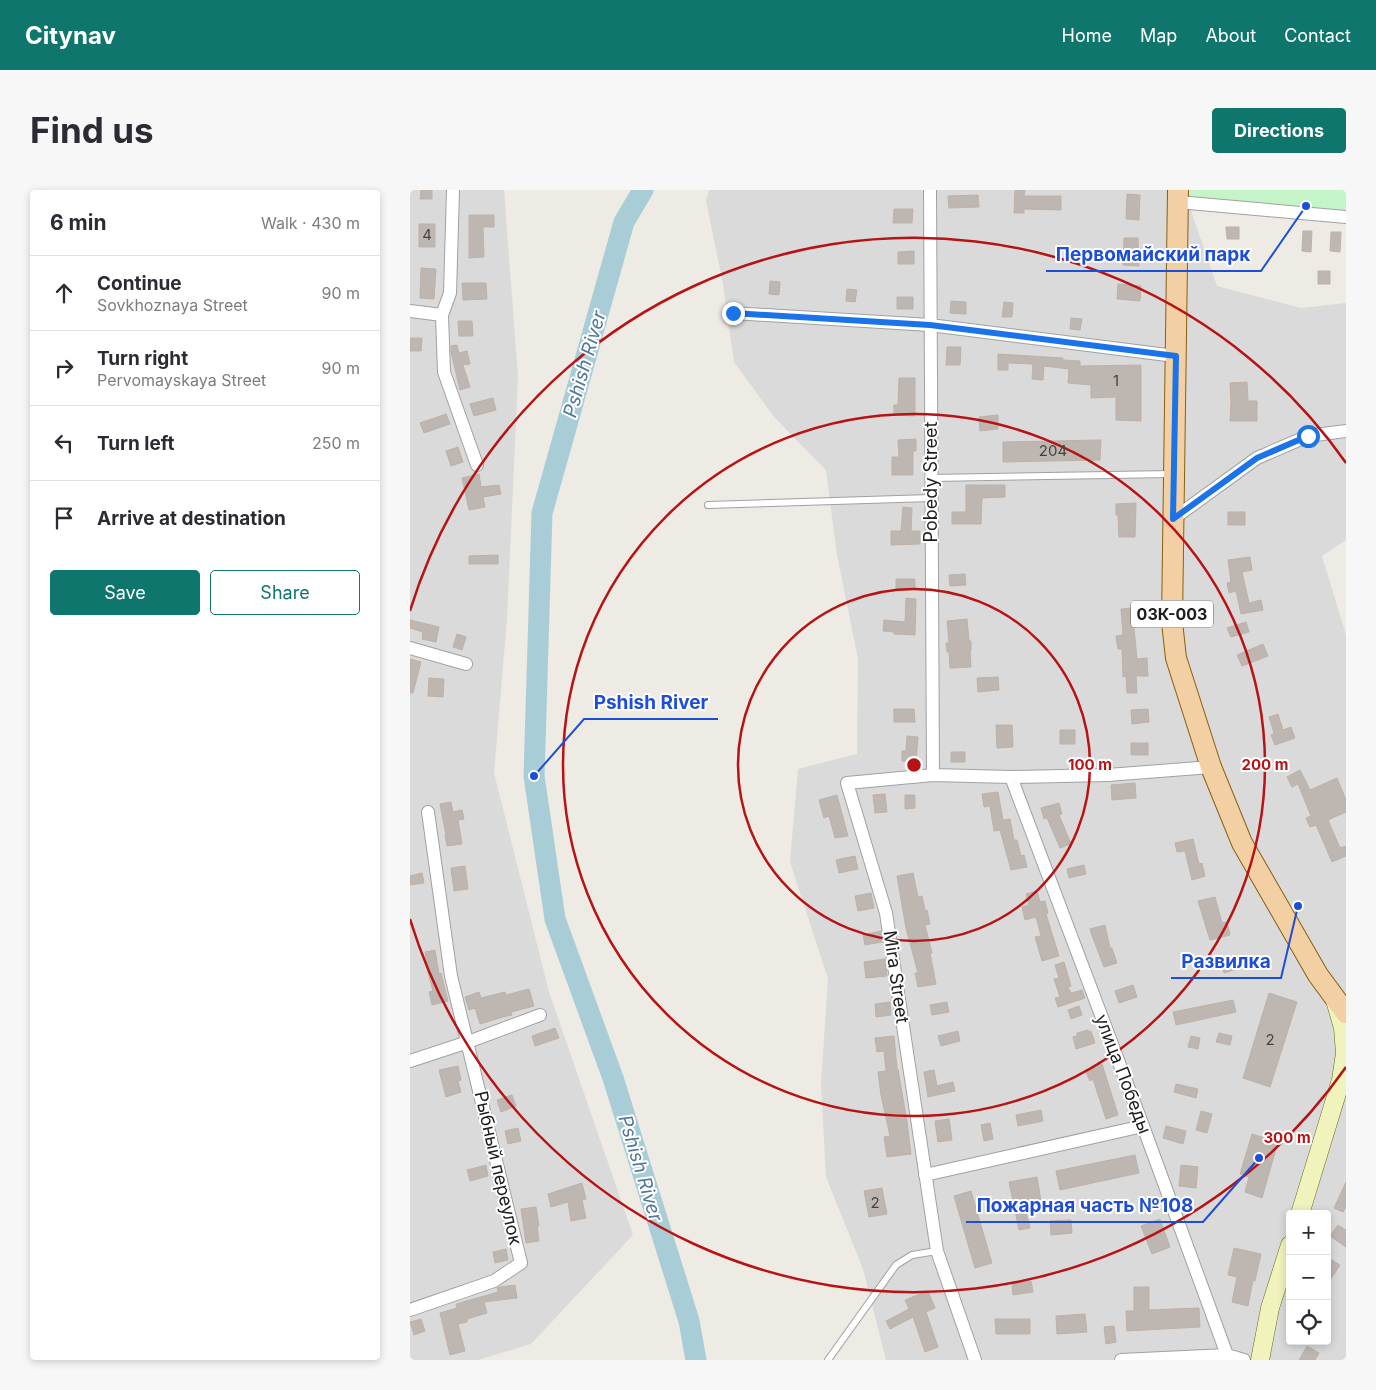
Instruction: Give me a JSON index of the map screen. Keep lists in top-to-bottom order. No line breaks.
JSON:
{"streets":{"main road":["03К-003"],"street":["Pobedy Street","Mira Street","улица Победы","Рыбный переулок"]},"crossings":[["Pobedy Street","Mira Street"]],"water":["Pshish River"],"places":["Первомайский парк","Pshish River","Развилка","Пожарная часть №108"],"house_numbers":["4","1","204","2","2"],"page":{"header":"Citynav","nav":["Home","Map","About","Contact"],"buttons":["Directions",["Save","Share"]],"title":"Find us","heading":["6 min","Walk · 430 m"],"list":[["Continue","Sovkhoznaya Street","90 m"],["Turn right","Pervomayskaya Street","90 m"],["Turn left","250 m"],"Arrive at destination"],"map_buttons":["+","−"]},"rings":["100 m","200 m","300 m"]}
